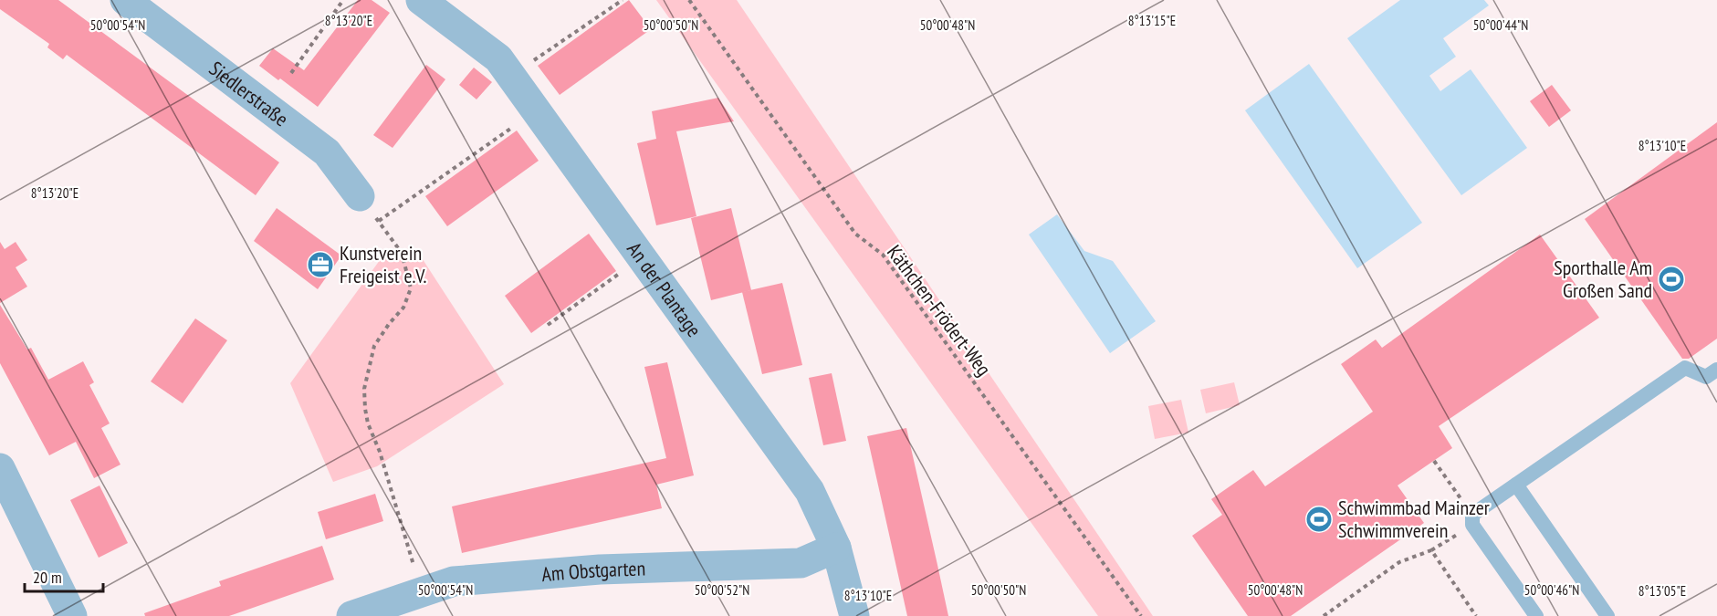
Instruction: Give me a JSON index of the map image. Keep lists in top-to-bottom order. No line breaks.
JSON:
{"streets":{"street":["Siedlerstraße","An der Plantage","Am Obstgarten"],"path":["Käthchen-Frödert-Weg"]},"crossings":[["An der Plantage","Am Obstgarten"]],"places":{"office":["Kunstverein Freigeist e.V."],"sports":["Sporthalle Am Großen Sand","Schwimmbad Mainzer Schwimmverein"]},"scale_bar":"20 m","coordinates":["8°13'15\"E","8°13'20\"E","50°00'54\"N","50°00'50\"N","50°00'48\"N","50°00'44\"N","8°13'10\"E","50°00'52\"N","50°00'46\"N","8°13'05\"E"]}
